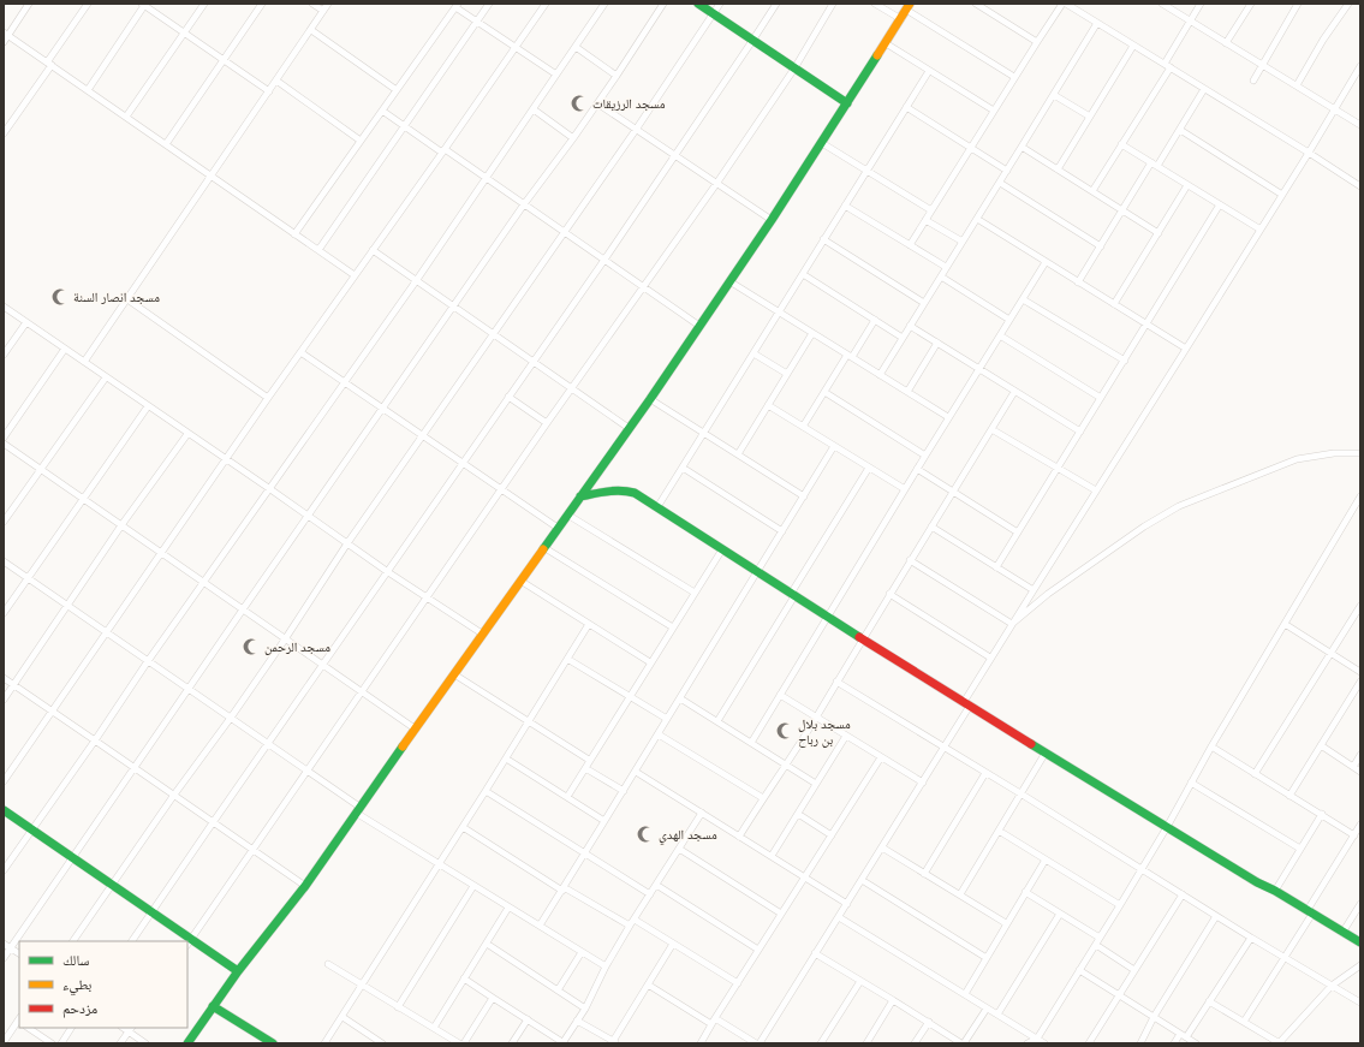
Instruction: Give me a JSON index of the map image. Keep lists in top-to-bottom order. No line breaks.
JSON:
{"places":{"mosque":["مسجد الرزيقات","مسجد انصار السنة","مسجد الرحمن","مسجد بلال بن رباح","مسجد الهدي"]},"legend":["سالك","بطيء","مزدحم"]}
